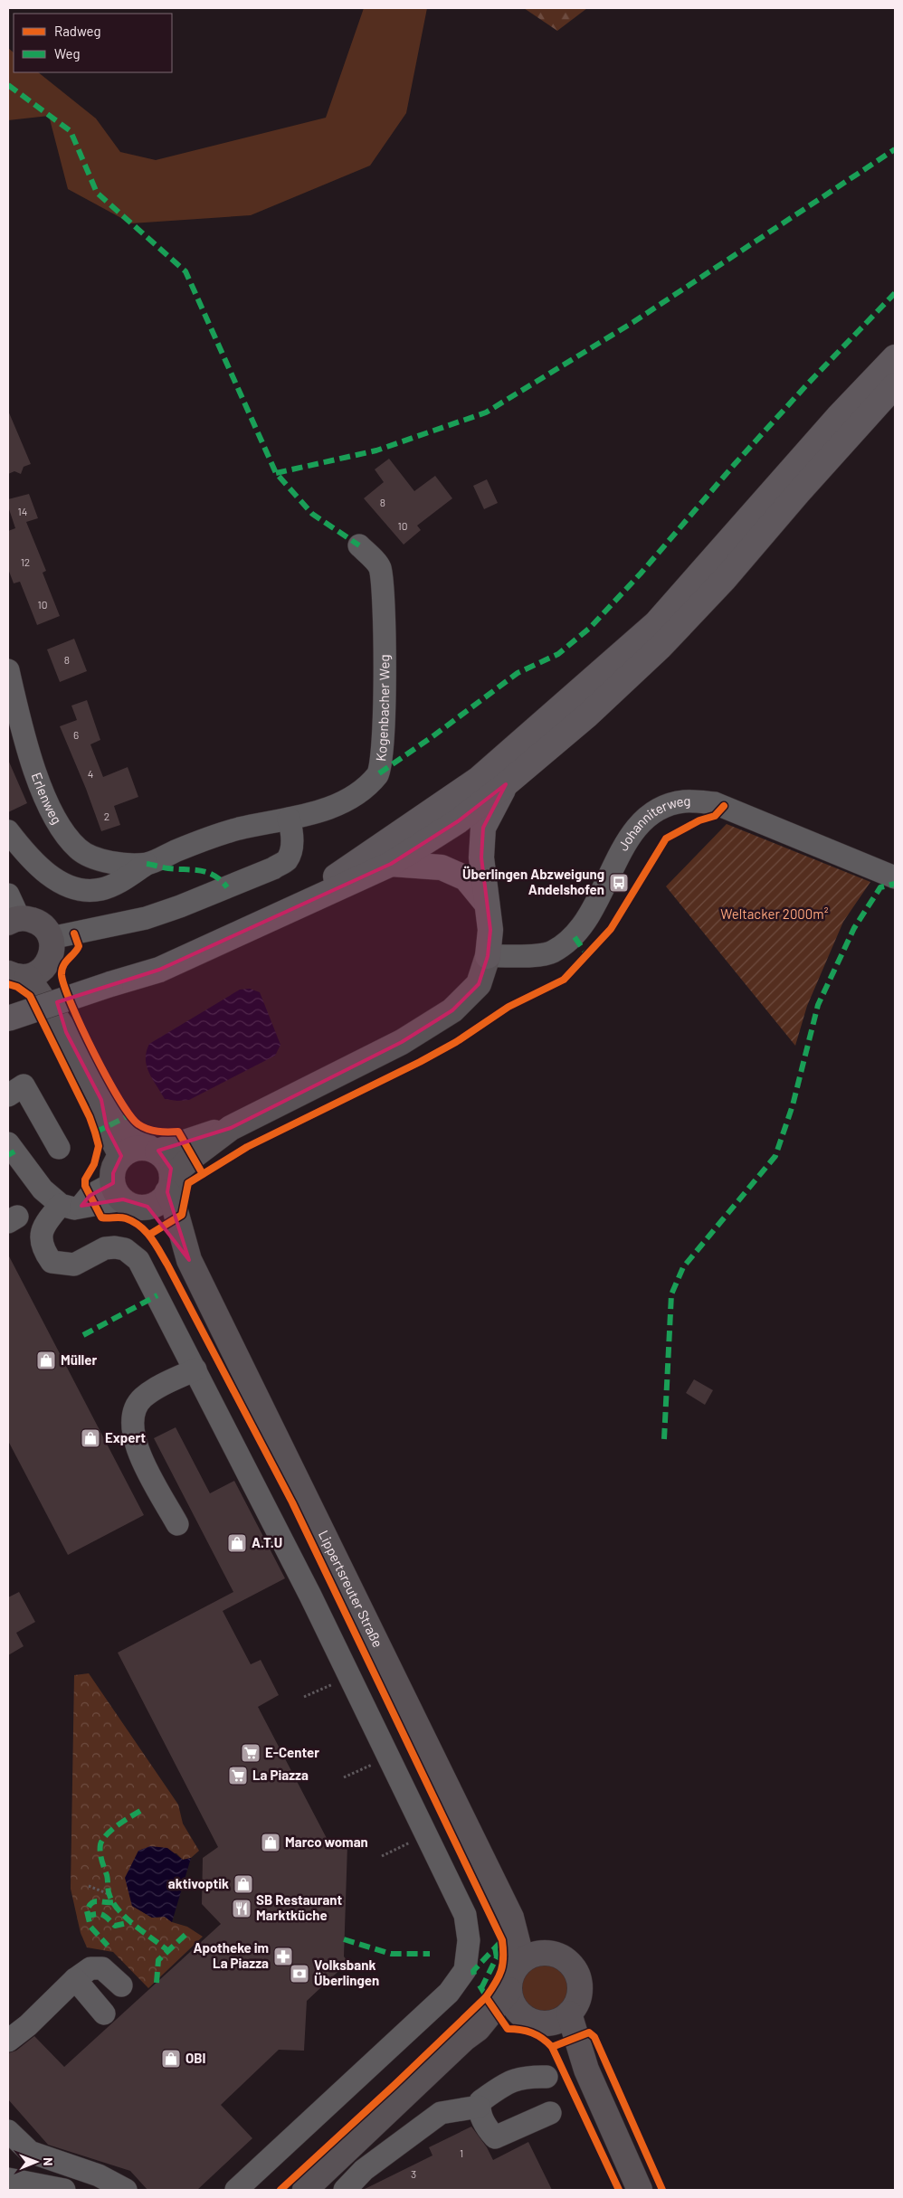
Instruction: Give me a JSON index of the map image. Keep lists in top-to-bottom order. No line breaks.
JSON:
{"streets":{"main road":["Lippertsreuter Straße"],"street":["Kogenbacher Weg","Erlenweg","Johanniterweg"]},"crossings":[["Kogenbacher Weg","Erlenweg"]],"parks":["Weltacker 2000m²"],"places":{"bus stop":["Überlingen Abzweigung Andelshofen"],"shop":["Müller","Expert","A.T.U","Marco woman","aktivoptik","OBI"],"supermarket":["E-Center","La Piazza"],"restaurant":["SB Restaurant Marktküche"],"pharmacy":["Apotheke im La Piazza"],"bank":["Volksbank Überlingen"]},"house_numbers":["8","14","10","12","10","8","6","4","2","1","3"],"legend":["Radweg","Weg"],"north":"right"}
